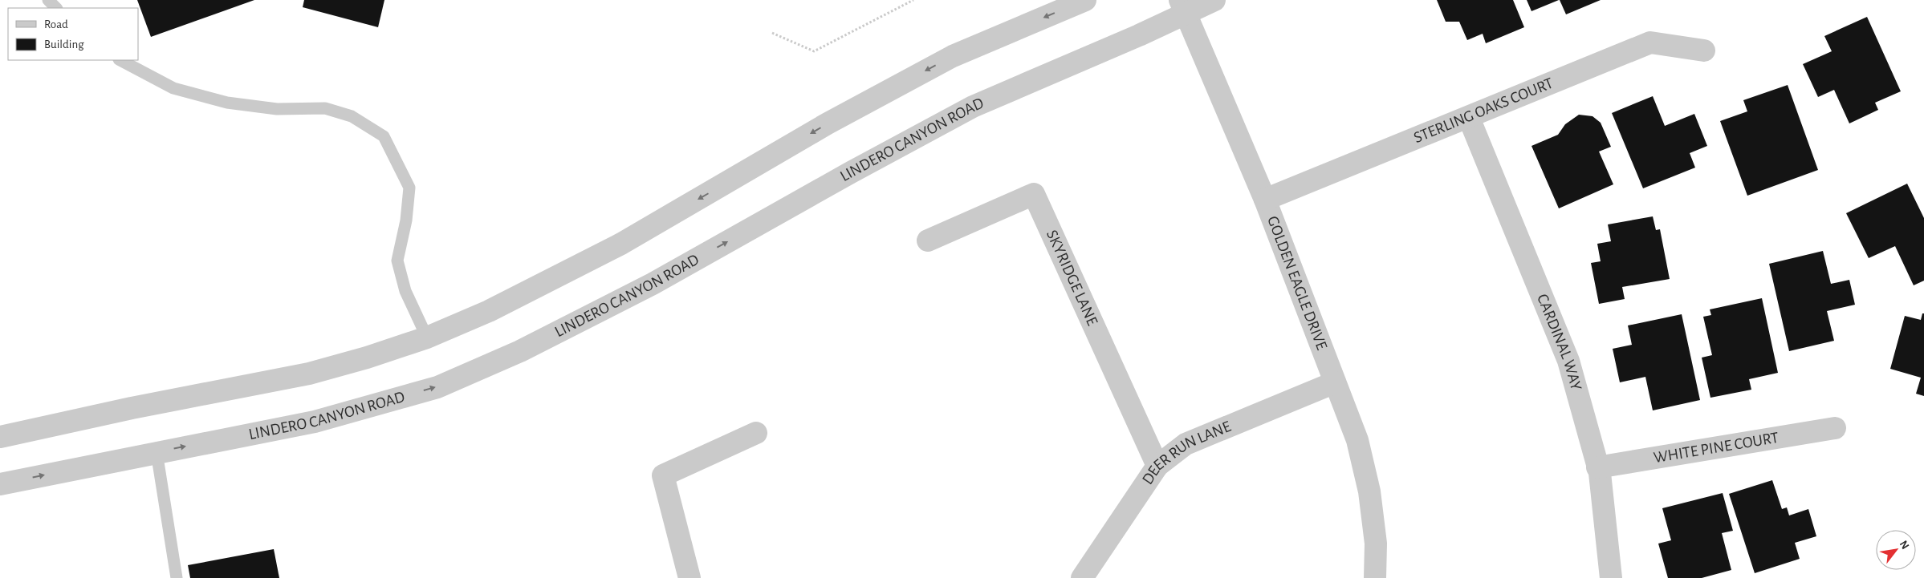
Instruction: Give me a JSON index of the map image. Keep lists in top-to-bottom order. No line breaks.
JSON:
{"streets":{"street":["STERLING OAKS COURT","LINDERO CANYON ROAD","SKYRIDGE LANE","GOLDEN EAGLE DRIVE","CARDINAL WAY","WHITE PINE COURT","DEER RUN LANE"]},"crossings":[["STERLING OAKS COURT","GOLDEN EAGLE DRIVE"],["STERLING OAKS COURT","CARDINAL WAY"],["LINDERO CANYON ROAD","GOLDEN EAGLE DRIVE"],["SKYRIDGE LANE","DEER RUN LANE"],["GOLDEN EAGLE DRIVE","DEER RUN LANE"],["CARDINAL WAY","WHITE PINE COURT"]],"legend":["Road","Building"],"north":"top right"}
